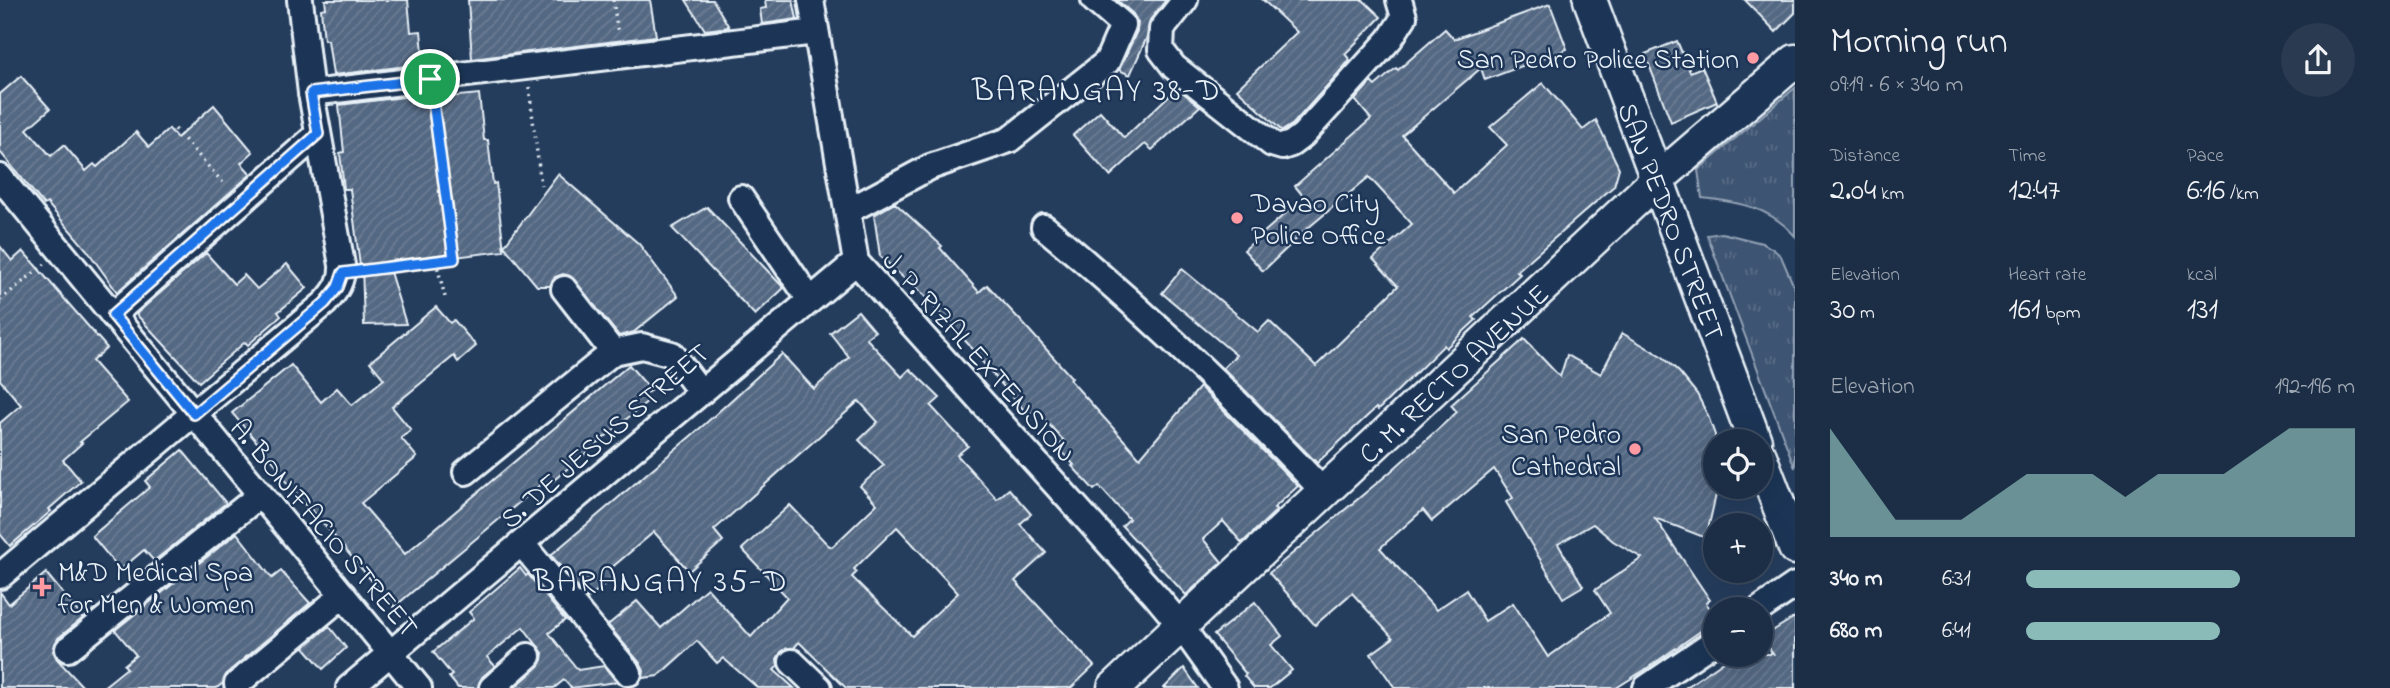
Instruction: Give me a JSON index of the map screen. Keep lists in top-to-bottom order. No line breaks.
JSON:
{"streets":{"main road":["SAN PEDRO STREET","C. M. RECTO AVENUE"],"street":["J. P. RIZAL EXTENSION","S. DE JESUS STREET","A. BONIFACIO STREET"]},"crossings":[["SAN PEDRO STREET","C. M. RECTO AVENUE"],["J. P. RIZAL EXTENSION","C. M. RECTO AVENUE"],["J. P. RIZAL EXTENSION","S. DE JESUS STREET"],["S. DE JESUS STREET","A. BONIFACIO STREET"]],"districts":["BARANGAY 38-D","BARANGAY 35-D"],"places":{"other":["San Pedro Police Station","Davao City Police Office","San Pedro Cathedral"],"health":["M&D Medical Spa for Men & Women"]},"page":{"heading":["Morning run","09:19 · 6 × 340 m"],"stats":[["Distance","2.04 km"],["Time","12:47"],["Pace","6:16 /km"],["Elevation","30 m"],["Heart rate","161 bpm"],["kcal","131"]],"chart":["Elevation","192–196 m"],"map_buttons":["+","−"],"list":[{"name":"340 m","note":"6:31"},{"name":"680 m","note":"6:41"}]}}
